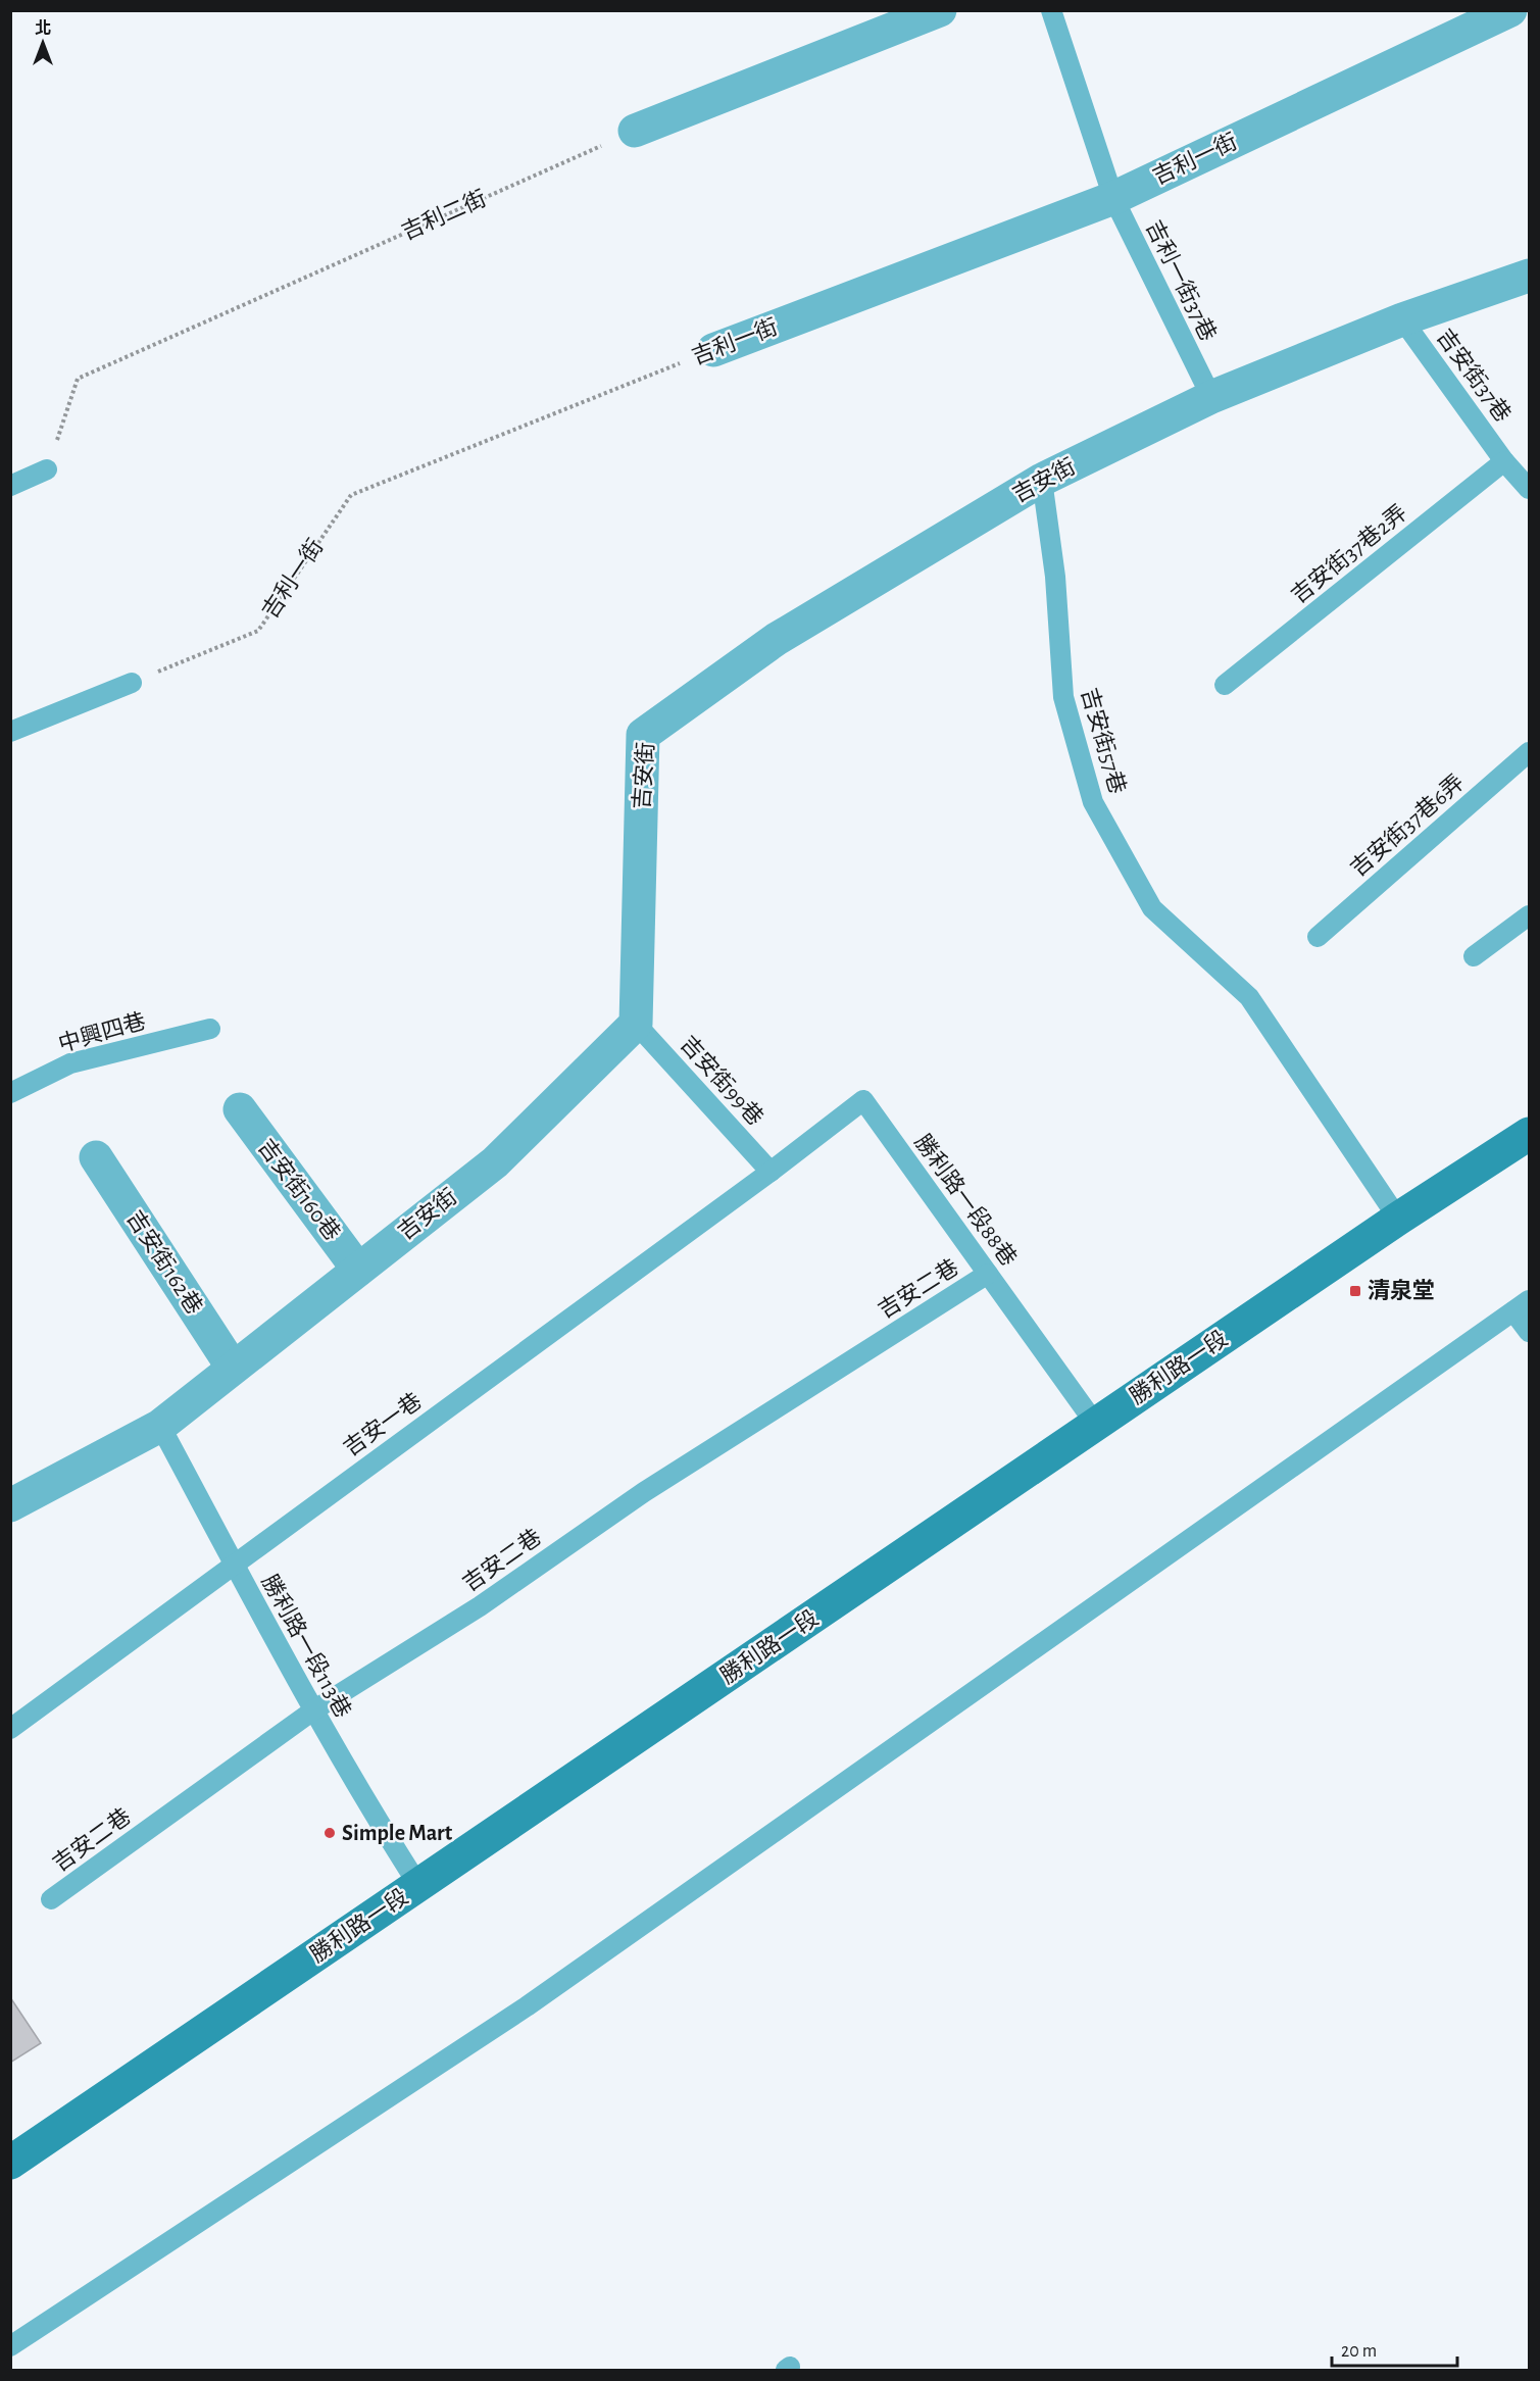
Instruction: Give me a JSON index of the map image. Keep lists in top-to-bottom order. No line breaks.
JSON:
{"streets":{"main road":["勝利路一段"],"street":["吉利一街","吉安街","吉安街160巷","吉安街162巷"],"lane":["吉利一街37巷","吉安街37巷","吉安街37巷2弄","吉安街57巷","吉安街37巷6弄","中興四巷","吉安街99巷","勝利路一段88巷","吉安二巷","吉安一巷","勝利路一段113巷"],"path":["吉利二街"]},"crossings":[["吉利一街","吉利一街37巷"],["吉利一街37巷","吉安街"],["吉安街37巷","吉安街"],["吉安街37巷","吉安街37巷2弄"],["吉安街","吉安街57巷"],["吉安街","吉安街99巷"],["吉安街","吉安街160巷"],["吉安街","吉安街162巷"],["吉安街","勝利路一段113巷"],["吉安街57巷","勝利路一段"],["吉安街99巷","勝利路一段88巷"],["吉安街99巷","吉安一巷"],["勝利路一段88巷","吉安二巷"],["勝利路一段88巷","勝利路一段"],["勝利路一段88巷","吉安一巷"],["吉安二巷","勝利路一段113巷"],["勝利路一段","勝利路一段113巷"],["吉安一巷","勝利路一段113巷"]],"places":{"transit":["清泉堂"],"other":["Simple Mart"]},"scale_bar":"20 m","north":"top"}
